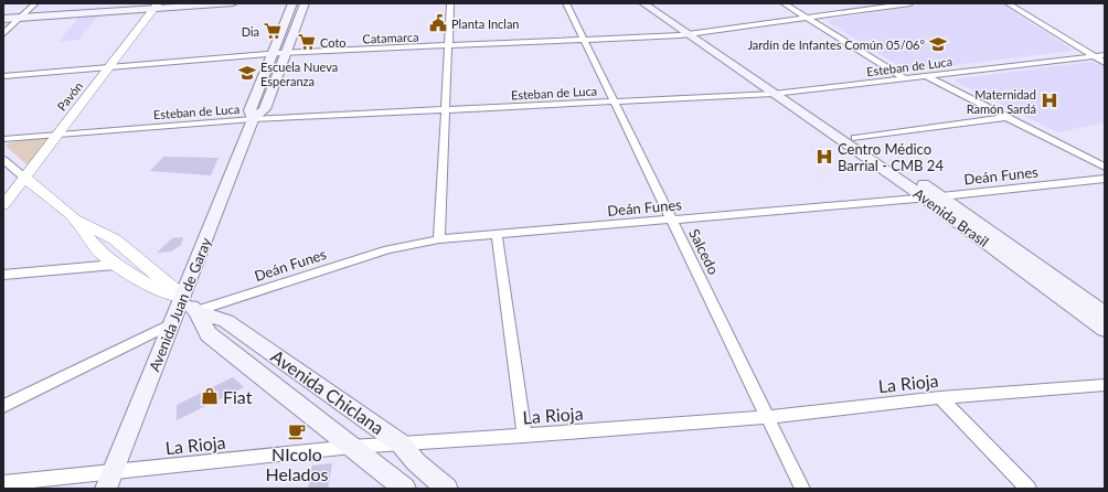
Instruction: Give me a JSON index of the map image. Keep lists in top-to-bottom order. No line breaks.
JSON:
{"streets":{"main road":["Avenida Brasil","Avenida Juan de Garay","Avenida Chiclana"],"street":["Catamarca","Esteban de Luca","Pavón","Deán Funes","Salcedo","La Rioja"]},"crossings":[["Catamarca","Pavón"],["Catamarca","Avenida Brasil"],["Catamarca","Salcedo"],["Catamarca","Avenida Juan de Garay"],["Esteban de Luca","Pavón"],["Esteban de Luca","Avenida Brasil"],["Esteban de Luca","Salcedo"],["Esteban de Luca","Avenida Juan de Garay"],["Pavón","Avenida Chiclana"],["Deán Funes","Avenida Brasil"],["Deán Funes","Salcedo"],["Deán Funes","Avenida Chiclana"],["Salcedo","La Rioja"],["Avenida Juan de Garay","La Rioja"],["Avenida Juan de Garay","Avenida Chiclana"],["La Rioja","Avenida Chiclana"]],"places":{"public building":["Planta Inclan"],"supermarket":["Dia","Coto"],"school or university":["Jardín de Infantes Común 05/06°","Escuela Nueva Esperanza"],"hospital":["Maternidad Ramón Sardá","Centro Médico Barrial - CMB 24"],"shop":["Fiat"],"cafe":["NIcolo Helados"]}}
